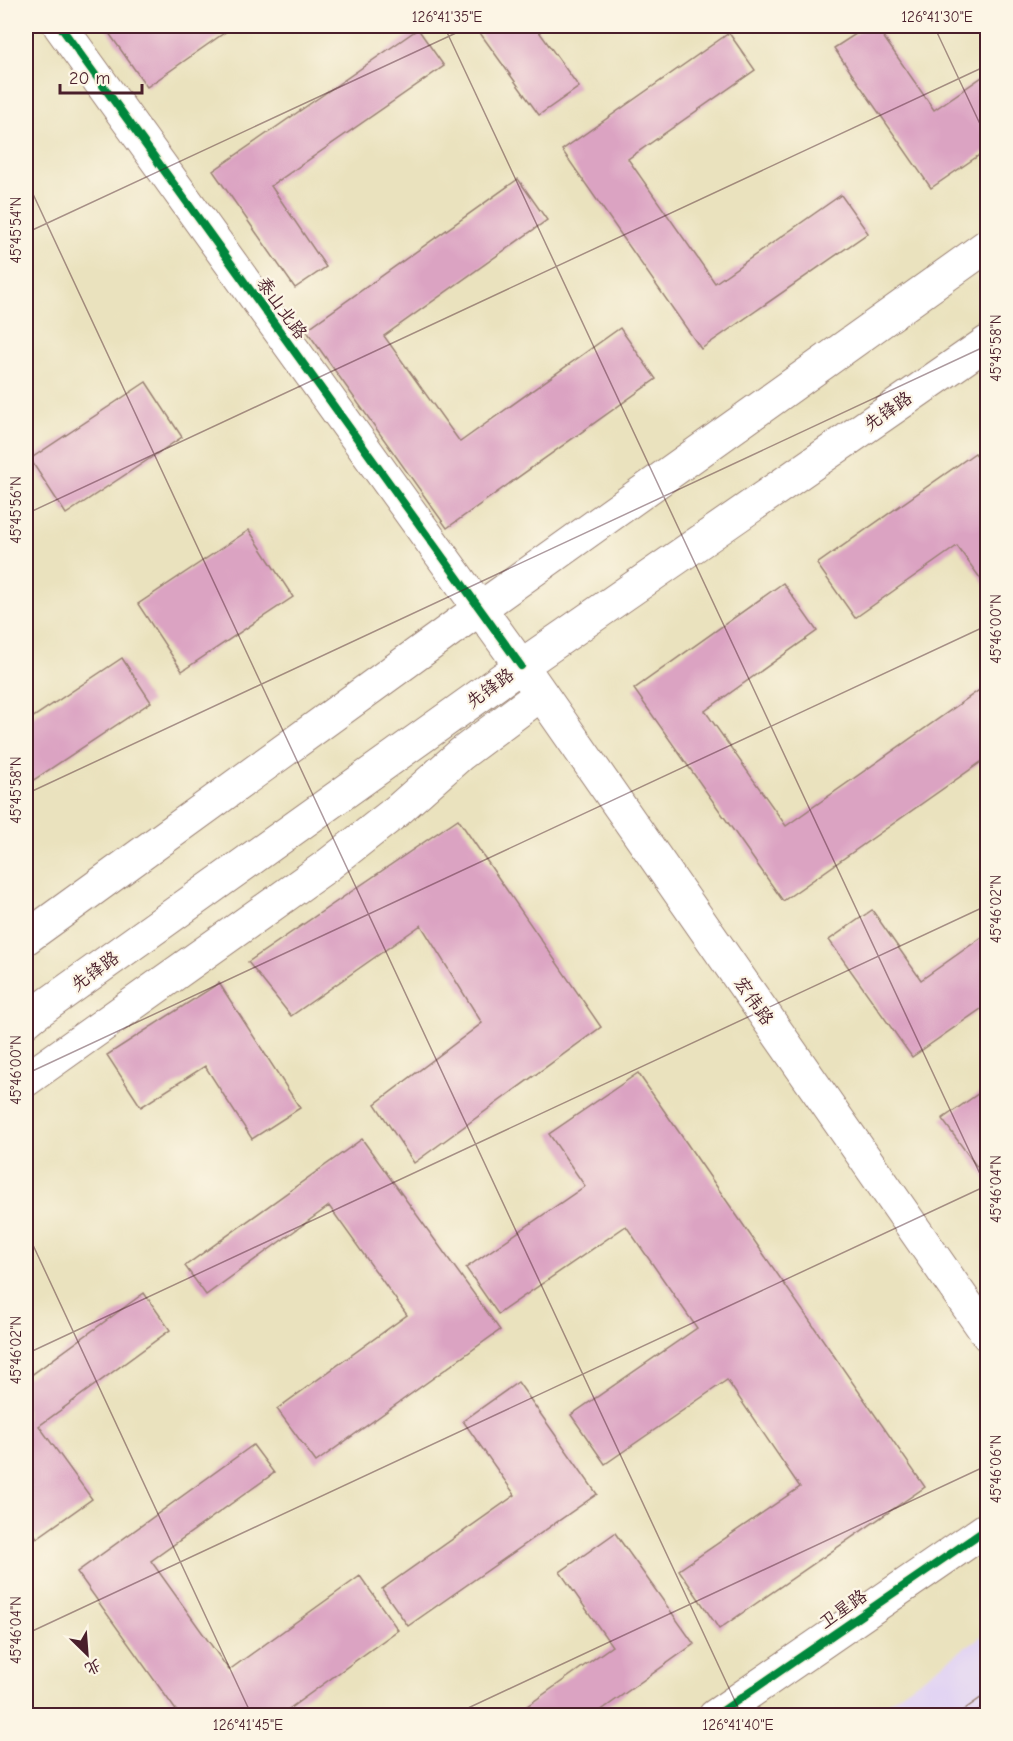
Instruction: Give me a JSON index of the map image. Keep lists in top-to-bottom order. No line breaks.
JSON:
{"streets":{"main road":["泰山北路","先锋路","宏伟路","卫星路"]},"crossings":[["泰山北路","先锋路"],["泰山北路","宏伟路"],["先锋路","宏伟路"]],"scale_bar":"20 m","north":"bottom right","coordinates":["126°41'35\"E","126°41'30\"E","45°45'54\"N","45°45'58\"N","45°45'56\"N","45°46'00\"N","45°46'02\"N","45°46'04\"N","45°46'06\"N","126°41'45\"E","126°41'40\"E"]}
